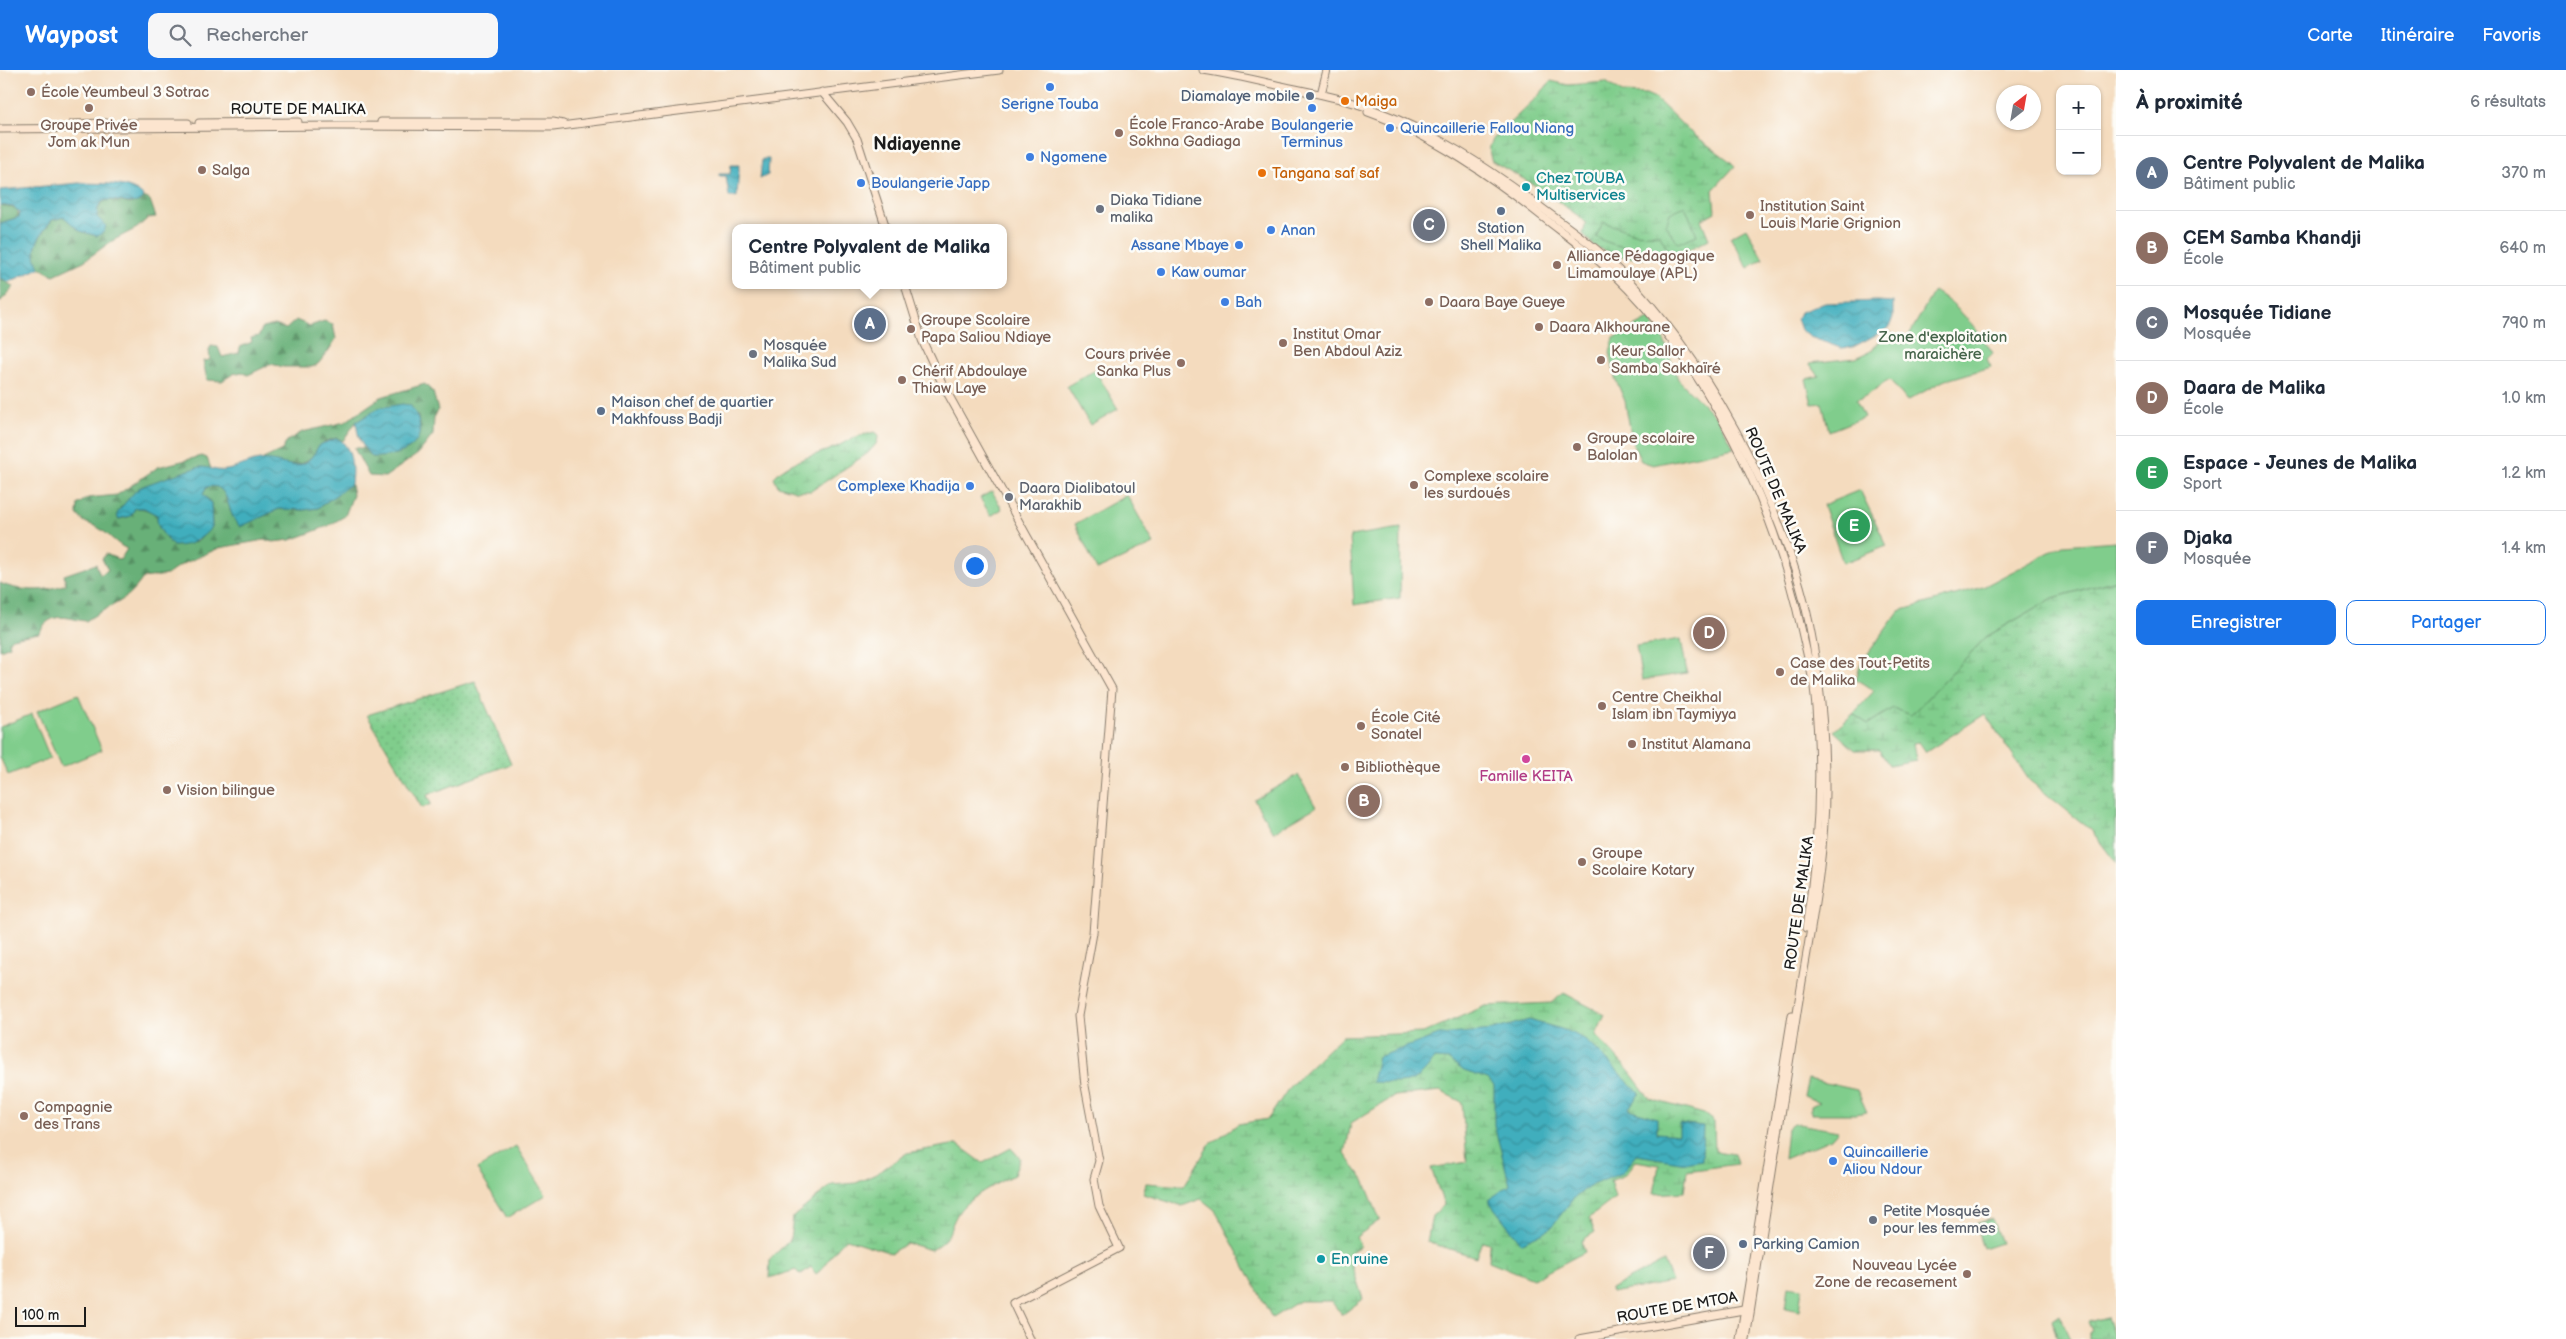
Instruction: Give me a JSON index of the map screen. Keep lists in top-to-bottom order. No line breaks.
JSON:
{"streets":{"main road":["ROUTE DE MALIKA","ROUTE DE MTOA"]},"crossings":[["ROUTE DE MALIKA","ROUTE DE MTOA"]],"districts":["Ndiayenne"],"parks":["Zone d'exploitation maraichère"],"places":["Serigne Touba","École Yeumbeul 3 Sotrac","Diamalaye mobile","Maiga","Groupe Privée Jom ak Mun","Boulangerie Terminus","Quincaillerie Fallou Niang","École Franco-Arabe Sokhna Gadiaga","Ngomene","Salga","Tangana saf saf","Boulangerie Japp","Chez TOUBA Multiservices","Diaka Tidiane malika","Station Shell Malika","Institution Saint Louis Marie Grignion","Anan","Assane Mbaye","Alliance Pédagogique Limamoulaye (APL)","Kaw oumar","Bah","Daara Baye Gueye","Daara Alkhourane","Groupe Scolaire Papa Saliou Ndiaye","Institut Omar Ben Abdoul Aziz","Mosquée Malika Sud","Keur Sallor Samba Sakhaïré","Cours privée Sanka Plus","Chérif Abdoulaye Thiaw Laye","Maison chef de quartier Makhfouss Badji","Groupe scolaire Balolan","Complexe scolaire les surdoués","Complexe Khadija","Daara Dialibatoul Marakhib","Case des Tout-Petits de Malika","Centre Cheikhal Islam ibn Taymiyya","École Cité Sonatel","Institut Alamana","Famille KEITA","Bibliothèque","Vision bilingue","Groupe Scolaire Kotary","Compagnie des Trans","Quincaillerie Aliou Ndour","Petite Mosquée pour les femmes","Parking Camion","En ruine","Nouveau Lycée Zone de recasement"],"scale_bar":"100 m","north":"top right","page":{"header":"Waypost","search":"Rechercher","nav":["Carte","Itinéraire","Favoris"],"heading":["À proximité","6 résultats"],"map_buttons":["+","−"],"list":[{"mark":"A","name":"Centre Polyvalent de Malika","note":"Bâtiment public","value":"370 m"},{"mark":"B","name":"CEM Samba Khandji","note":"École","value":"640 m"},{"mark":"C","name":"Mosquée Tidiane","note":"Mosquée","value":"790 m"},{"mark":"D","name":"Daara de Malika","note":"École","value":"1.0 km"},{"mark":"E","name":"Espace - Jeunes de Malika","note":"Sport","value":"1.2 km"},{"mark":"F","name":"Djaka","note":"Mosquée","value":"1.4 km"}],"pins":["C","A","E","D","B","F"],"popup":["Centre Polyvalent de Malika","Bâtiment public"],"buttons":["Enregistrer","Partager"],"scale":"100 m"}}
